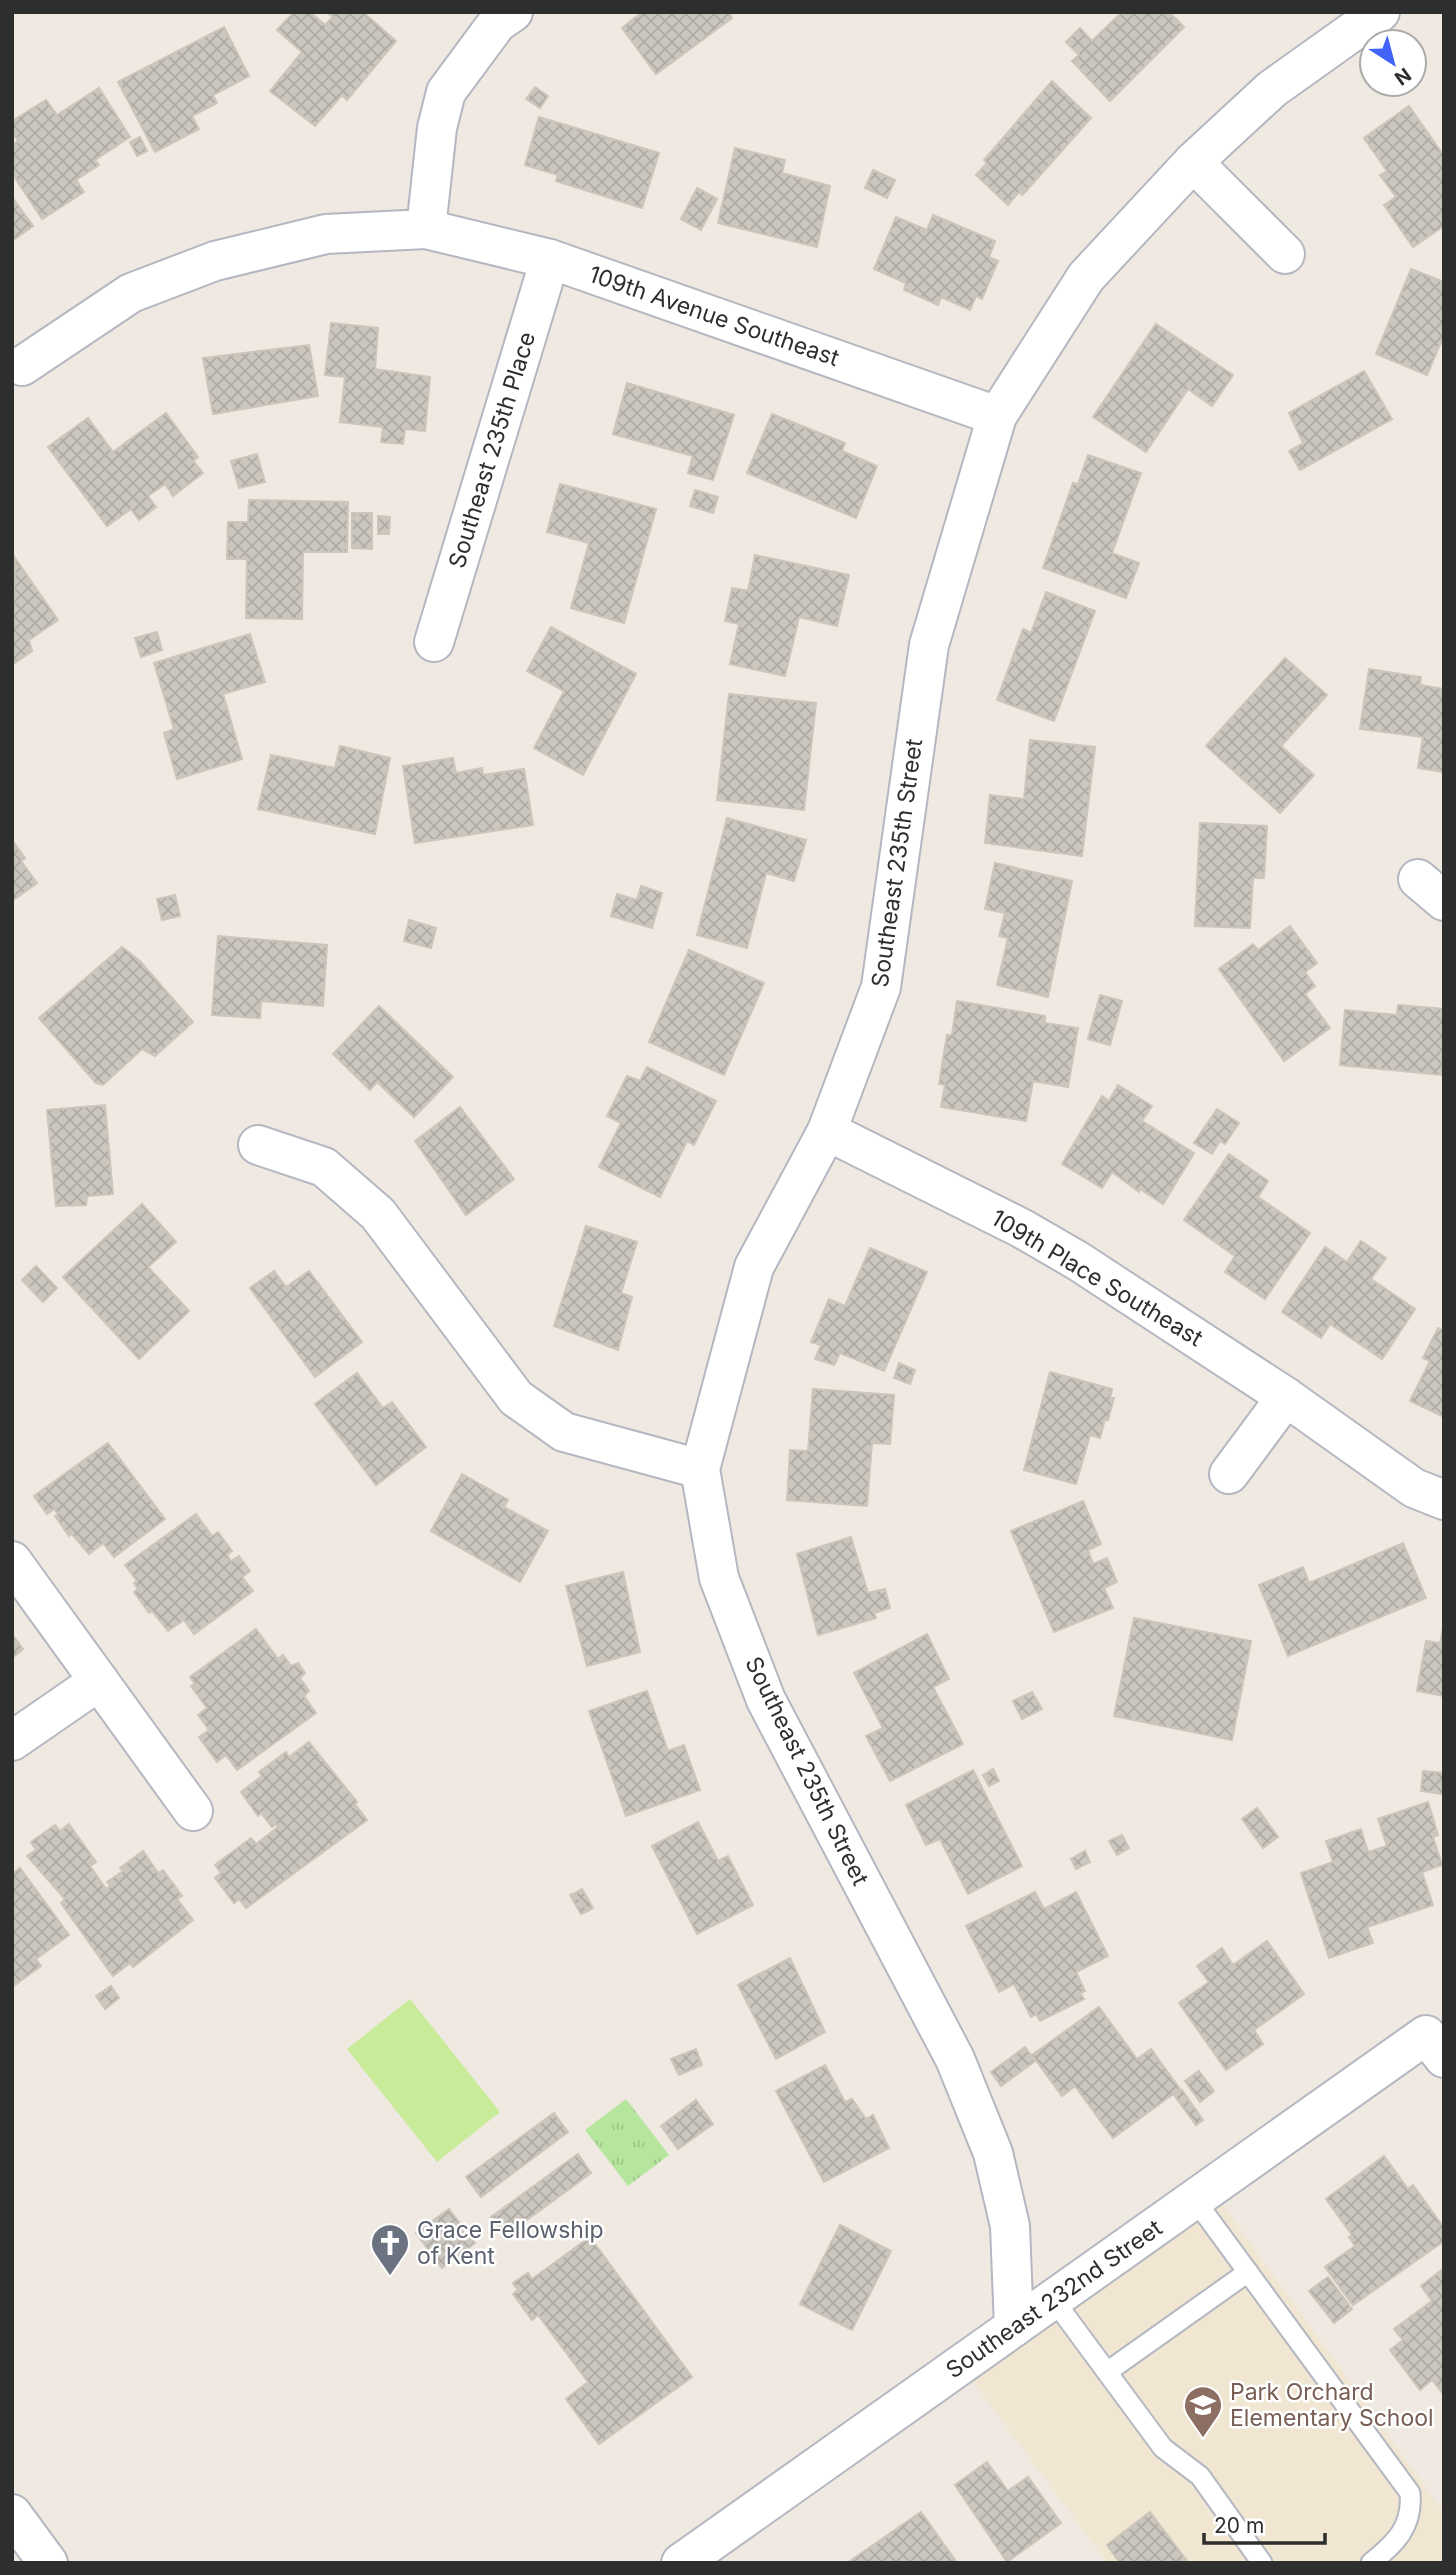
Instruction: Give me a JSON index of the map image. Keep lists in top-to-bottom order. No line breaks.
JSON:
{"streets":{"street":["109th Avenue Southeast","Southeast 235th Place","Southeast 235th Street","109th Place Southeast","Southeast 232nd Street"]},"crossings":[["109th Avenue Southeast","Southeast 235th Place"],["109th Avenue Southeast","Southeast 235th Street"],["Southeast 235th Street","109th Place Southeast"],["Southeast 235th Street","Southeast 232nd Street"]],"places":{"church":["Grace Fellowship of Kent"],"school or university":["Park Orchard Elementary School"]},"scale_bar":"20 m","north":"bottom right"}
